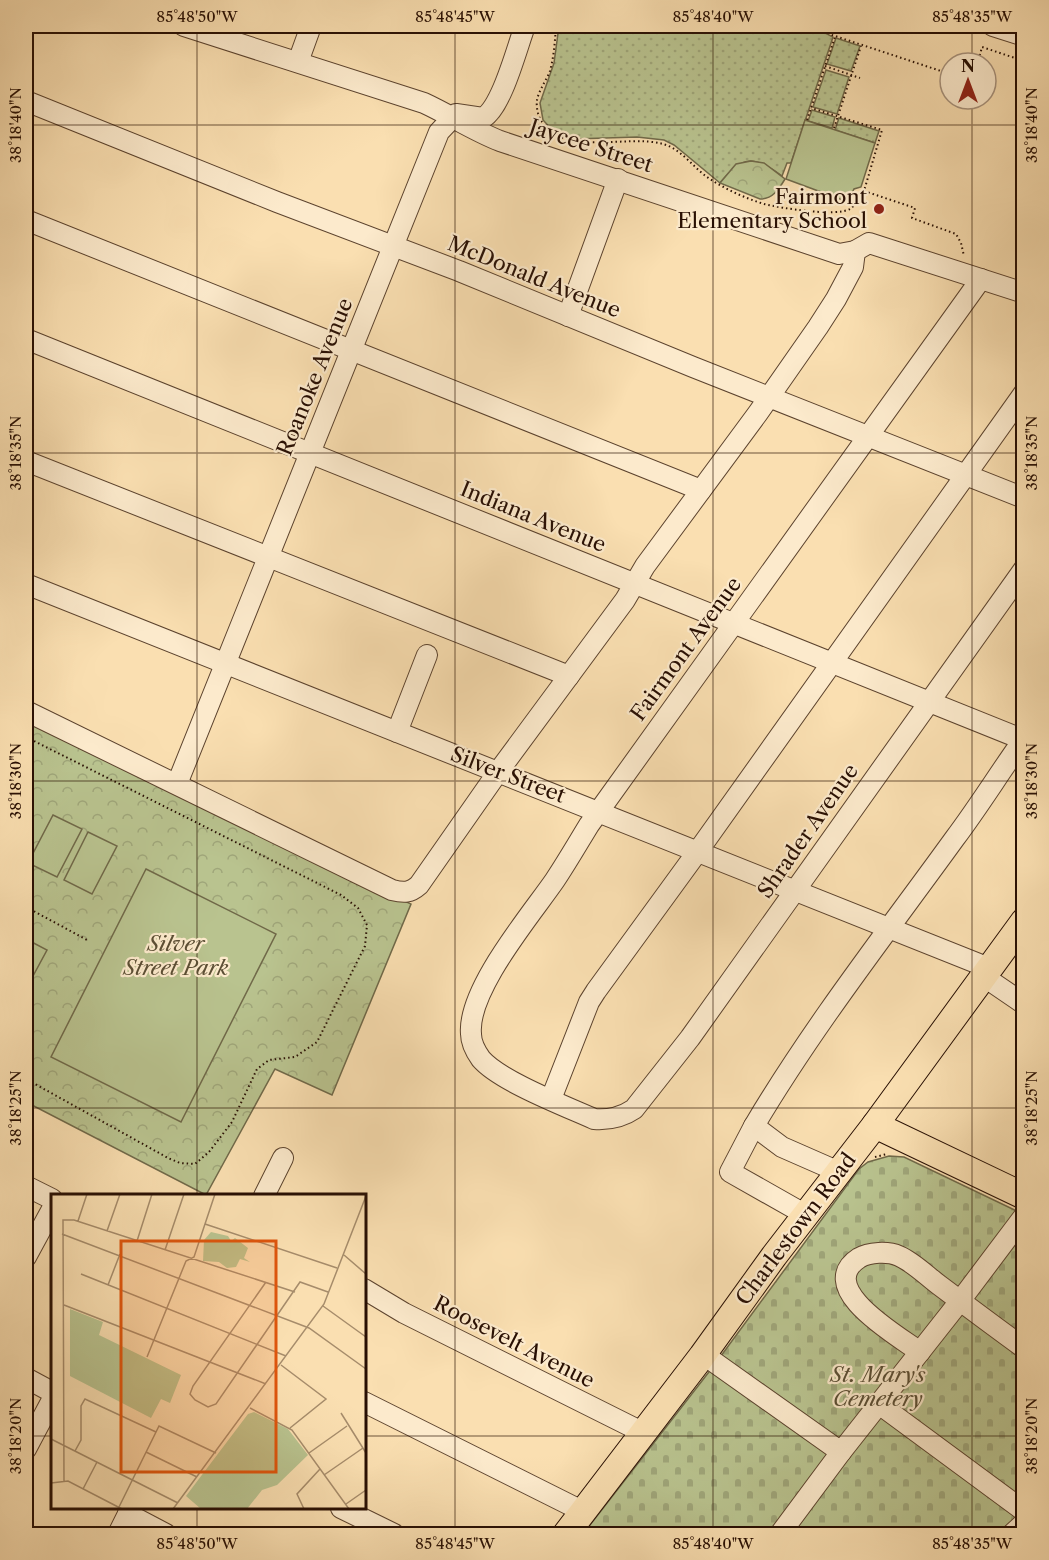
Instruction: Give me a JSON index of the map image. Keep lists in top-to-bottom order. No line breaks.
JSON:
{"streets":{"main road":["Charlestown Road"],"street":["Jaycee Street","McDonald Avenue","Roanoke Avenue","Indiana Avenue","Fairmont Avenue","Silver Street","Shrader Avenue","Roosevelt Avenue"]},"crossings":[["Jaycee Street","Roanoke Avenue"],["Jaycee Street","Fairmont Avenue"],["McDonald Avenue","Roanoke Avenue"],["McDonald Avenue","Fairmont Avenue"],["Roanoke Avenue","Indiana Avenue"],["Roanoke Avenue","Silver Street"],["Indiana Avenue","Fairmont Avenue"],["Indiana Avenue","Shrader Avenue"],["Fairmont Avenue","Silver Street"],["Fairmont Avenue","Shrader Avenue"],["Silver Street","Shrader Avenue"],["Silver Street","Charlestown Road"],["Charlestown Road","Roosevelt Avenue"]],"parks":["Silver Street Park","St. Mary's Cemetery"],"places":["Fairmont Elementary School"],"north":"top","coordinates":["85°48'50\"W","85°48'45\"W","85°48'40\"W","85°48'35\"W","38°18'40\"N","38°18'35\"N","38°18'30\"N","38°18'25\"N","38°18'20\"N"]}
